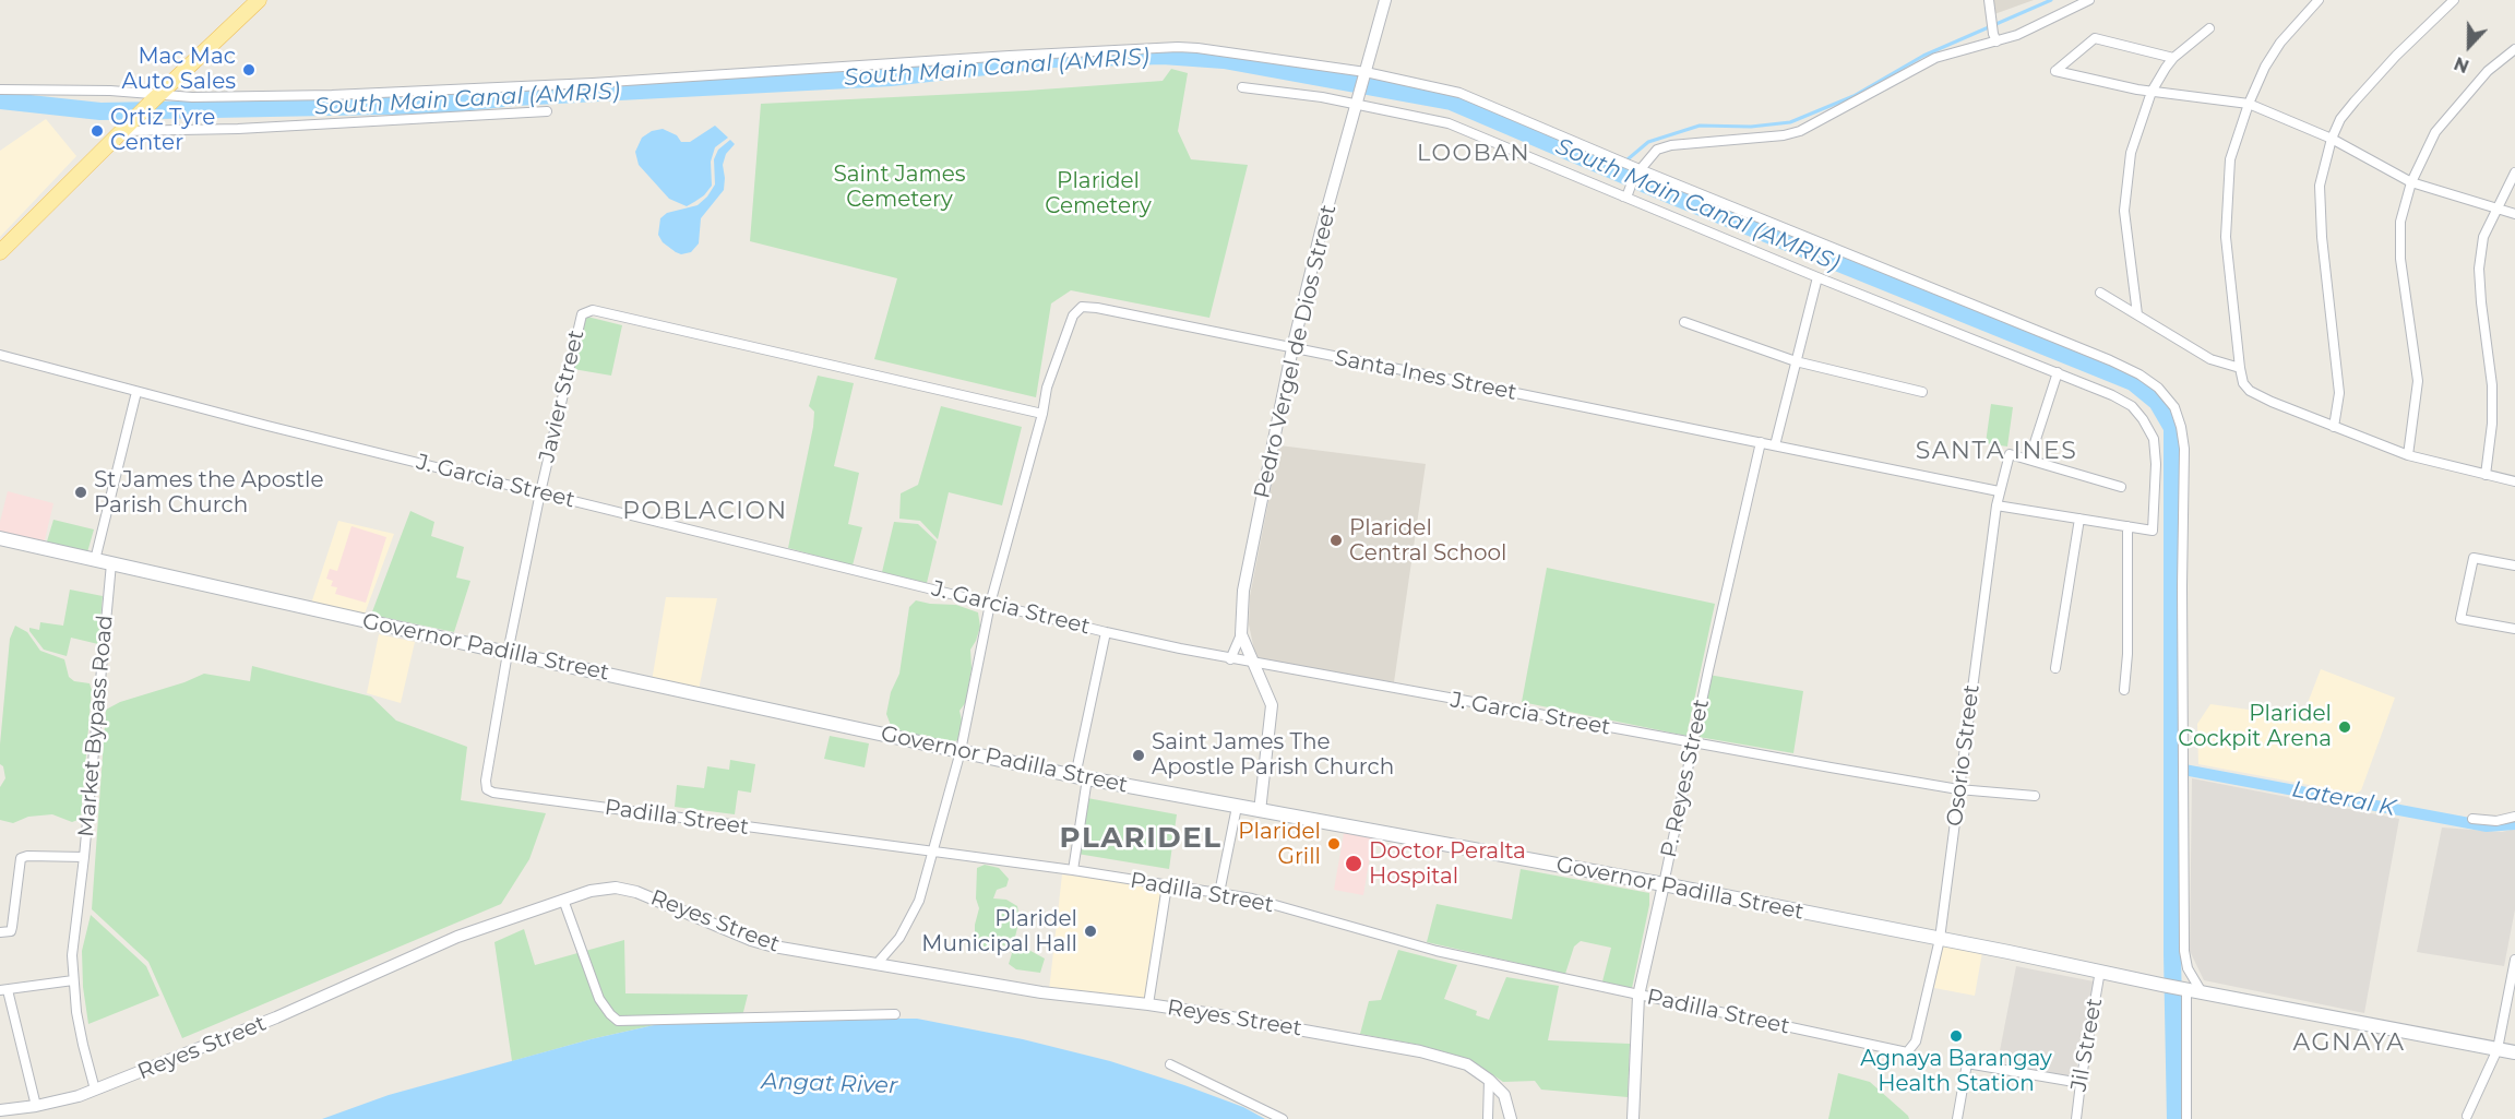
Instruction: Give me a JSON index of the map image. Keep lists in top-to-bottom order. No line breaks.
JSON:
{"streets":{"main road":["Governor Padilla Street"],"street":["Pedro Vergel de Dios Street","Santa Ines Street","Javier Street","J. Garcia Street","Market Bypass Road","Osorio Street","P. Reyes Street","Padilla Street","Reyes Street","Jil Street"]},"crossings":[["Pedro Vergel de Dios Street","Santa Ines Street"],["Pedro Vergel de Dios Street","J. Garcia Street"],["Pedro Vergel de Dios Street","Governor Padilla Street"],["Santa Ines Street","Javier Street"],["Santa Ines Street","J. Garcia Street"],["Santa Ines Street","Governor Padilla Street"],["Santa Ines Street","Osorio Street"],["Santa Ines Street","P. Reyes Street"],["Santa Ines Street","Padilla Street"],["Santa Ines Street","Reyes Street"],["Javier Street","J. Garcia Street"],["Javier Street","Governor Padilla Street"],["Javier Street","Padilla Street"],["J. Garcia Street","Osorio Street"],["J. Garcia Street","P. Reyes Street"],["Governor Padilla Street","Market Bypass Road"],["Governor Padilla Street","Osorio Street"],["Governor Padilla Street","P. Reyes Street"],["Governor Padilla Street","Jil Street"],["Osorio Street","Padilla Street"],["P. Reyes Street","Padilla Street"]],"districts":["LOOBAN","SANTA INES","POBLACION","PLARIDEL","AGNAYA"],"water":["South Main Canal (AMRIS)","Lateral K","Angat River"],"parks":["Saint James Cemetery","Plaridel Cemetery"],"places":["Mac Mac Auto Sales","Ortiz Tyre Center","St James the Apostle Parish Church","Plaridel Central School","Plaridel Cockpit Arena","Saint James The Apostle Parish Church","Plaridel Grill","Doctor Peralta Hospital","Plaridel Municipal Hall","Agnaya Barangay Health Station"],"north":"bottom"}
